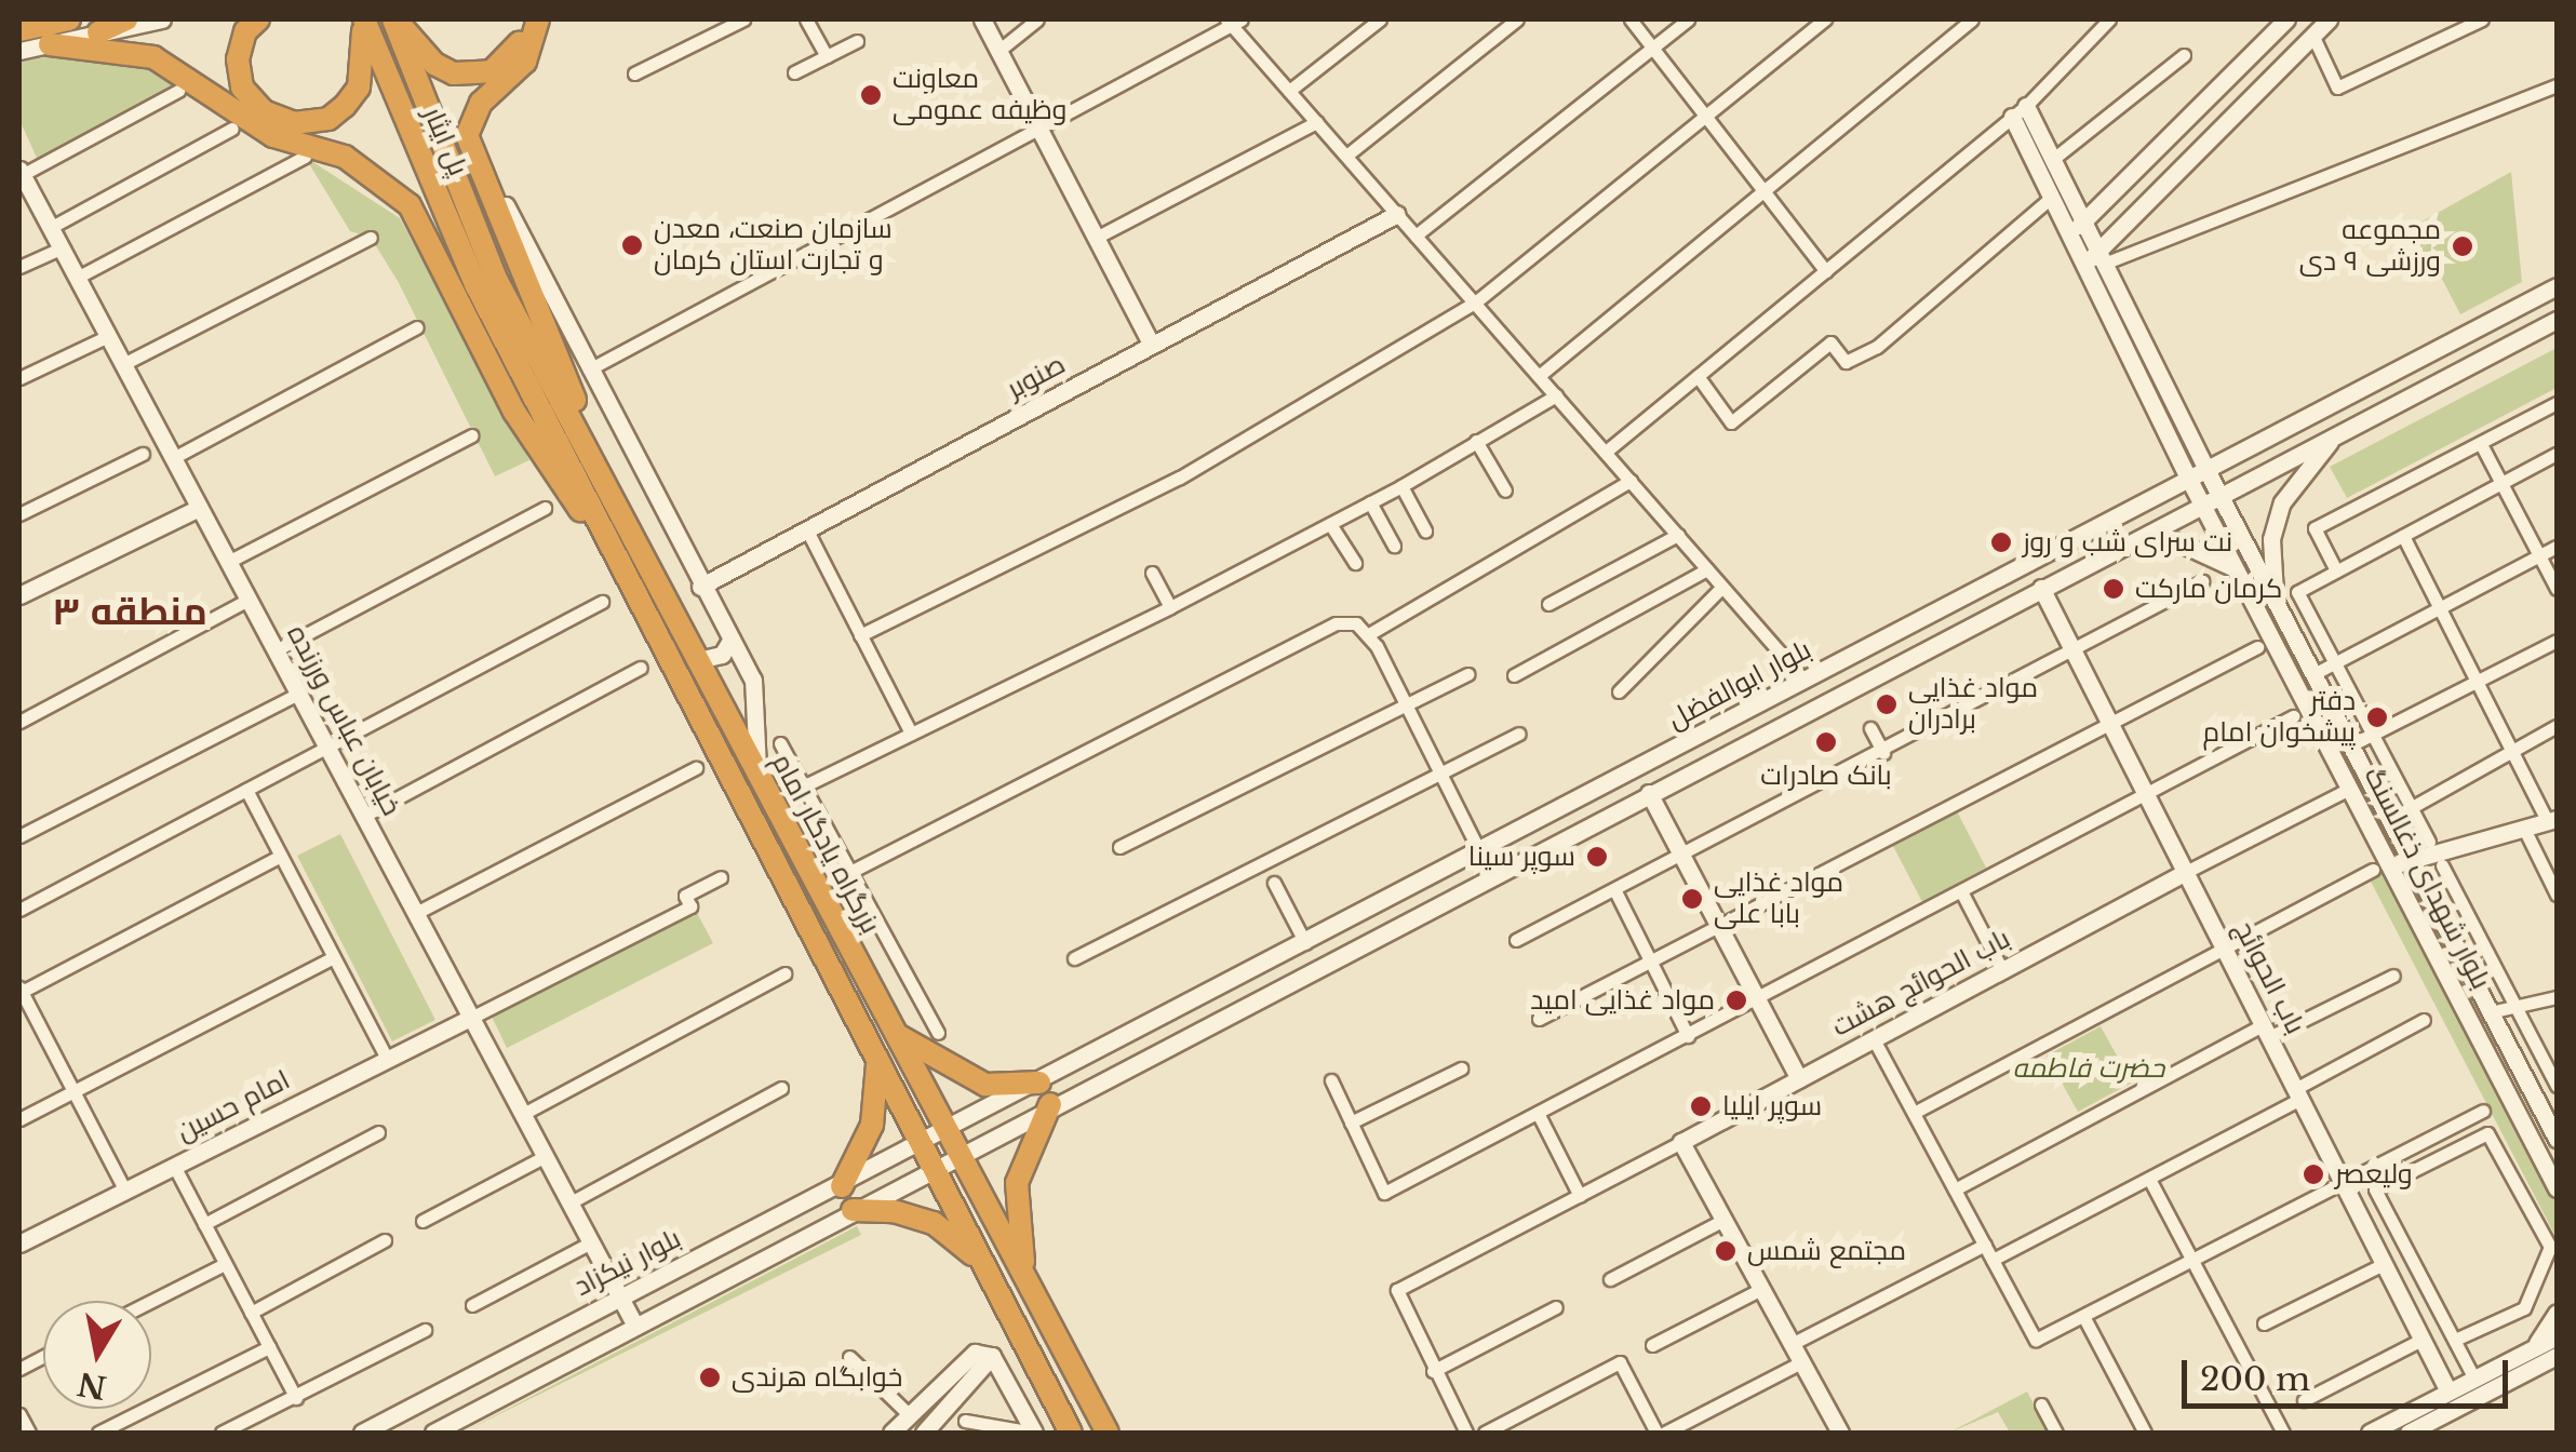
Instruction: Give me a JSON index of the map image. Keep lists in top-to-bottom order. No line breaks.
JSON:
{"streets":{"highway":["پل ایثار","بزرگراه یادگار امام"],"street":["صنوبر","بلوار ابوالفضل","خیابان عباس ورزنده","بلوار شهدای ذغالسنگ","باب الحوائج","باب الحوائج هشت","امام حسین","بلوار نیکزاد"]},"crossings":[["پل ایثار","بزرگراه یادگار امام"],["بلوار ابوالفضل","بزرگراه یادگار امام"],["بلوار ابوالفضل","بلوار شهدای ذغالسنگ"],["بلوار ابوالفضل","باب الحوائج"],["بلوار ابوالفضل","بلوار نیکزاد"],["خیابان عباس ورزنده","امام حسین"],["خیابان عباس ورزنده","بلوار نیکزاد"],["بزرگراه یادگار امام","بلوار نیکزاد"],["باب الحوائج","باب الحوائج هشت"]],"districts":["منطقه ۳"],"parks":["حضرت فاطمه"],"places":["معاونت وظیفه عمومی","سازمان صنعت، معدن و تجارت استان کرمان","مجموعه ورزشی ۹ دی","نت سرای شب و روز","کرمان مارکت","مواد غذایی برادران","دفتر پیشخوان امام","بانک صادرات","سوپر سینا","مواد غذایی بابا علی","مواد غذایی امید","سوپر ایلیا","ولیعصر","مجتمع شمس","خوابگاه هرندی"],"scale_bar":"200 m","north":"bottom"}
